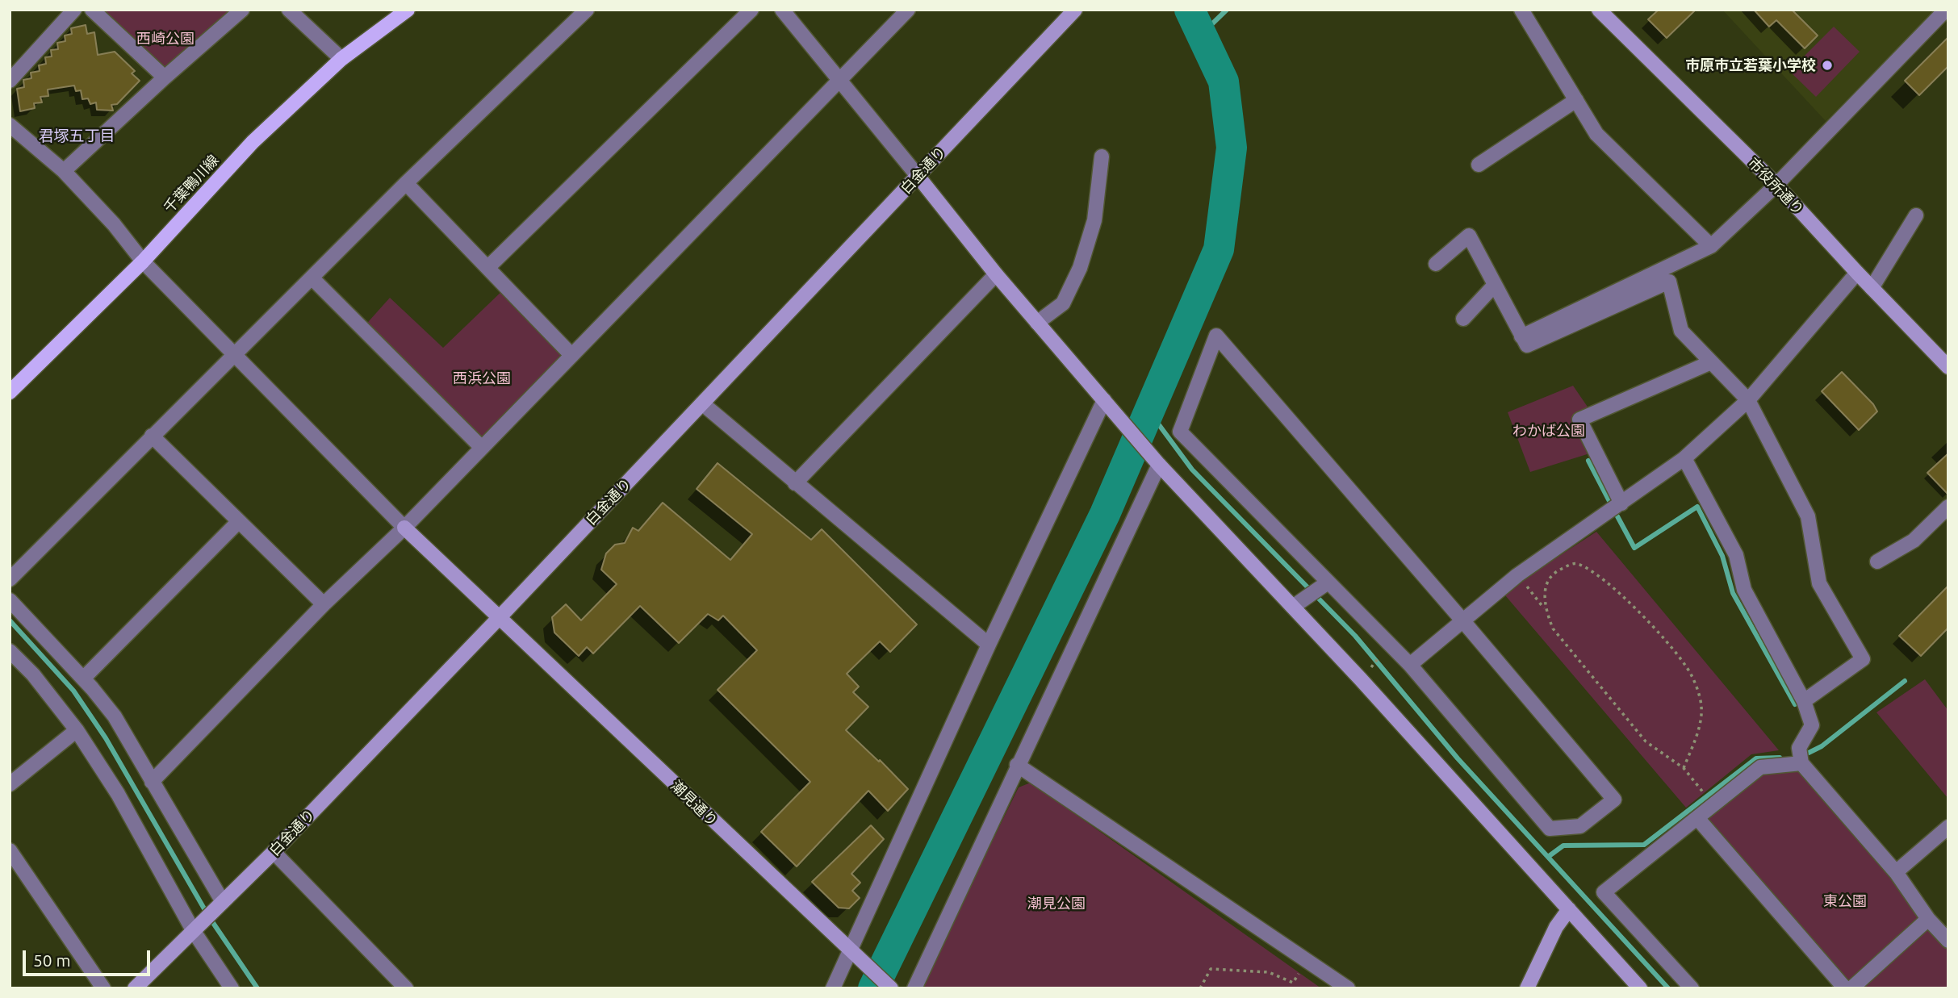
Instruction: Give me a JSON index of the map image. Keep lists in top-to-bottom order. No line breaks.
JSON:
{"streets":{"main road":["千葉鴨川線"],"street":["白金通り","市役所通り","潮見通り"]},"crossings":[["白金通り","潮見通り"]],"districts":["君塚五丁目"],"parks":["西崎公園","西浜公園","わかば公園","東公園","潮見公園"],"places":["市原市立若葉小学校"],"scale_bar":"50 m"}
